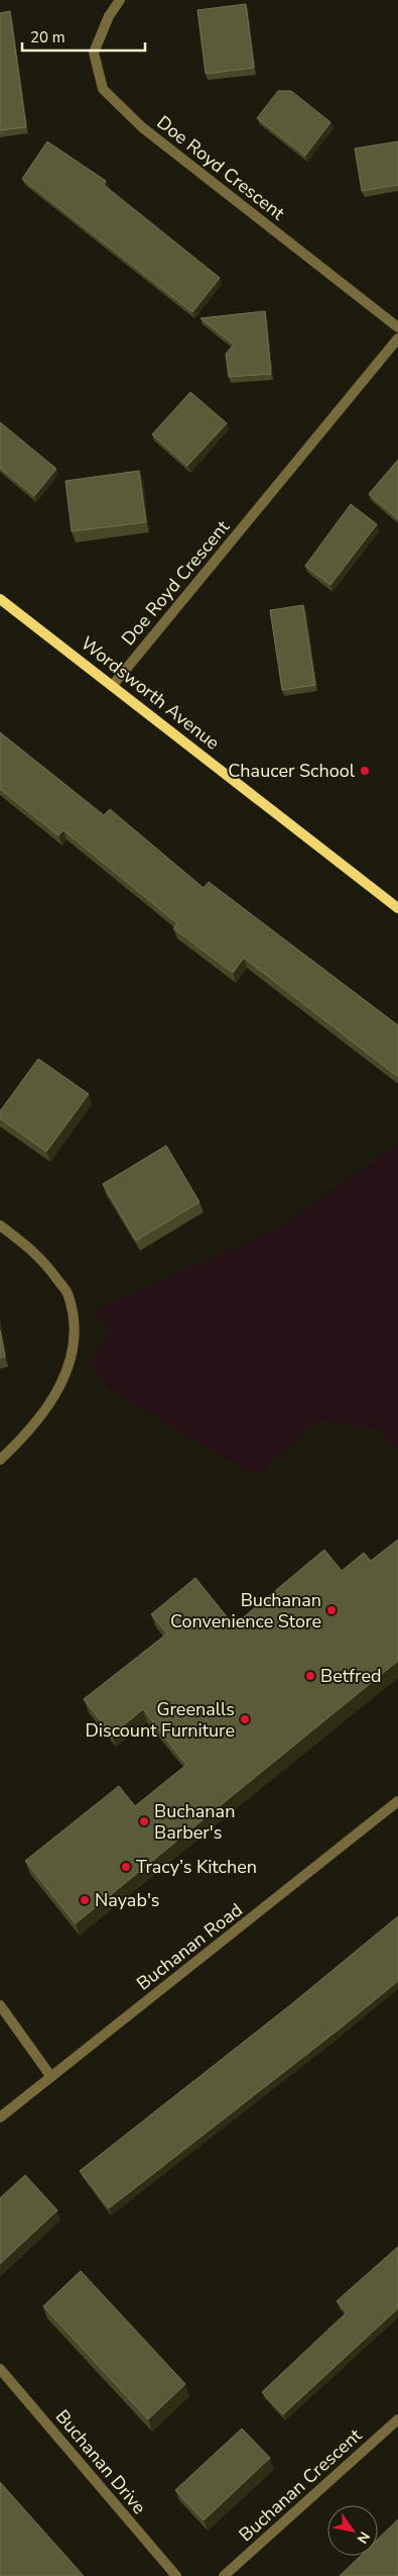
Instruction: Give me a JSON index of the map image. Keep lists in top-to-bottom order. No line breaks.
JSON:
{"streets":{"street":["Doe Royd Crescent","Wordsworth Avenue","Buchanan Road","Buchanan Drive","Buchanan Crescent"]},"crossings":[["Doe Royd Crescent","Wordsworth Avenue"]],"places":["Chaucer School","Buchanan Convenience Store","Betfred","Greenalls Discount Furniture","Buchanan Barber's","Tracy’s Kitchen","Nayab's"],"scale_bar":"20 m","north":"bottom right"}
